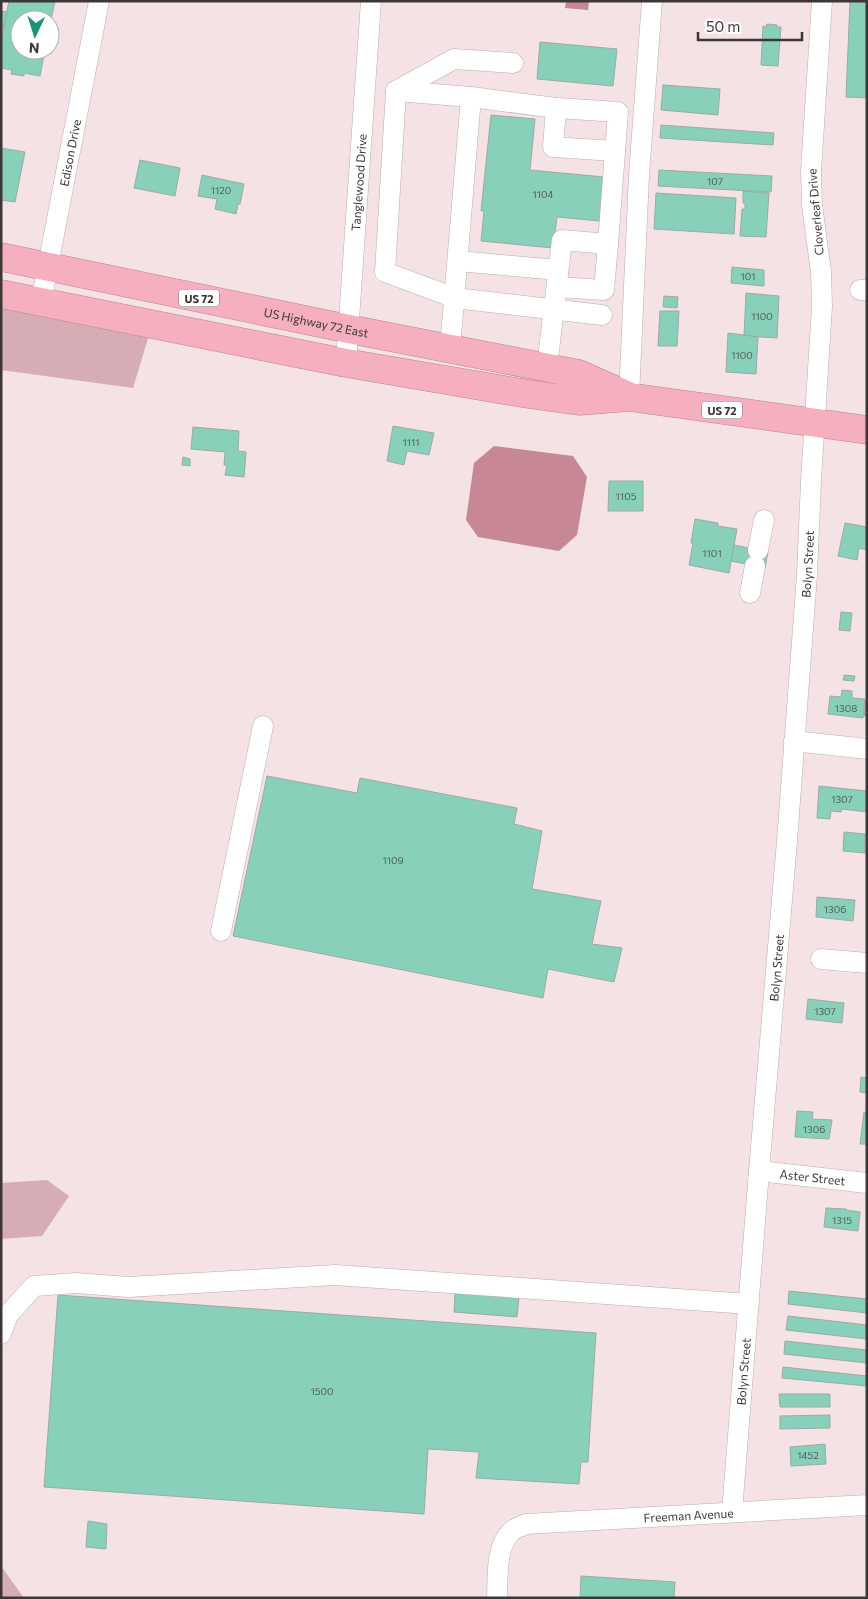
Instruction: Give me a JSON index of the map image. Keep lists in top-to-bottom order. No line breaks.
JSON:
{"streets":{"highway":["US 72","US Highway 72 East"],"street":["Edison Drive","Tanglewood Drive","Cloverleaf Drive","Bolyn Street","Aster Street","Freeman Avenue"]},"crossings":[["Edison Drive","US Highway 72 East"],["Tanglewood Drive","US Highway 72 East"],["Cloverleaf Drive","US Highway 72 East"],["Cloverleaf Drive","Bolyn Street"],["US Highway 72 East","Bolyn Street"],["Bolyn Street","Aster Street"],["Bolyn Street","Freeman Avenue"]],"house_numbers":["107","1120","1104","101","1100","1100","1111","1105","1101","1308","1307","1109","1306","1307","1306","1315","1500","1452"],"scale_bar":"50 m","north":"bottom"}
